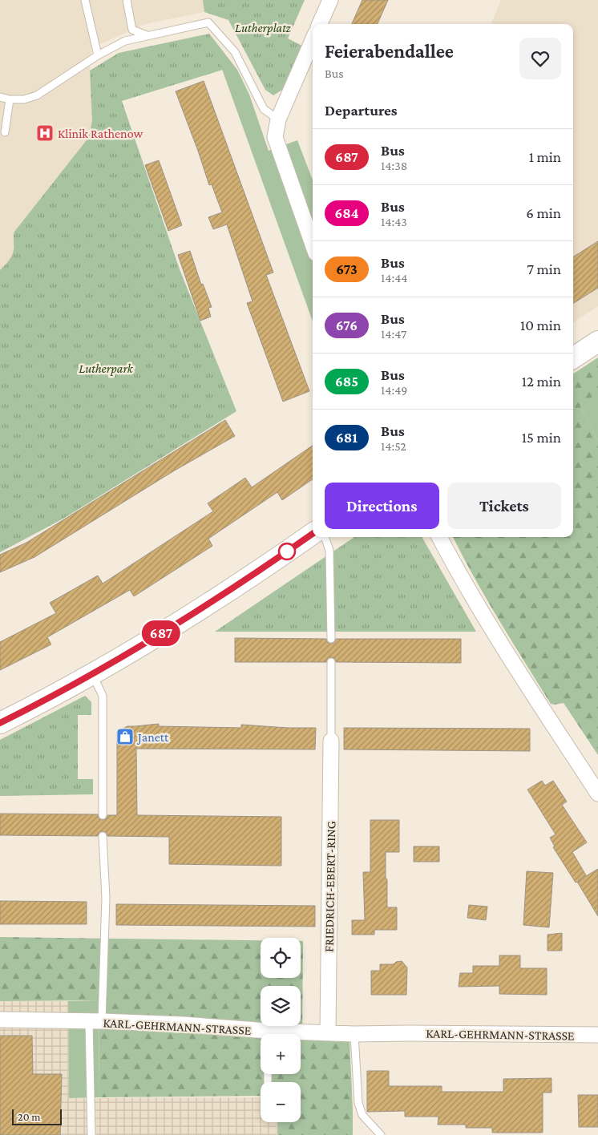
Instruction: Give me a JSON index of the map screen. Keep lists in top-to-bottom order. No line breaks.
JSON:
{"streets":{"street":["FRIEDRICH-EBERT-RING","KARL-GEHRMANN-STRASSE"]},"crossings":[["FRIEDRICH-EBERT-RING","KARL-GEHRMANN-STRASSE"]],"parks":["Lutherplatz","Lutherpark"],"places":{"hospital":["Klinik Rathenow"],"shop":["Janett"]},"lines":["bus line 687"],"scale_bar":"20 m","page":{"on_map":"687","heading":[["Feierabendallee","Bus"],"Departures"],"list":[{"mark":"687","name":"Bus","note":"14:38","value":"1 min"},{"mark":"684","name":"Bus","note":"14:43","value":"6 min"},{"mark":"673","name":"Bus","note":"14:44","value":"7 min"},{"mark":"676","name":"Bus","note":"14:47","value":"10 min"},{"mark":"685","name":"Bus","note":"14:49","value":"12 min"},{"mark":"681","name":"Bus","note":"14:52","value":"15 min"}],"buttons":["Directions","Tickets"],"map_buttons":["+","−"],"scale":"20 m"}}
